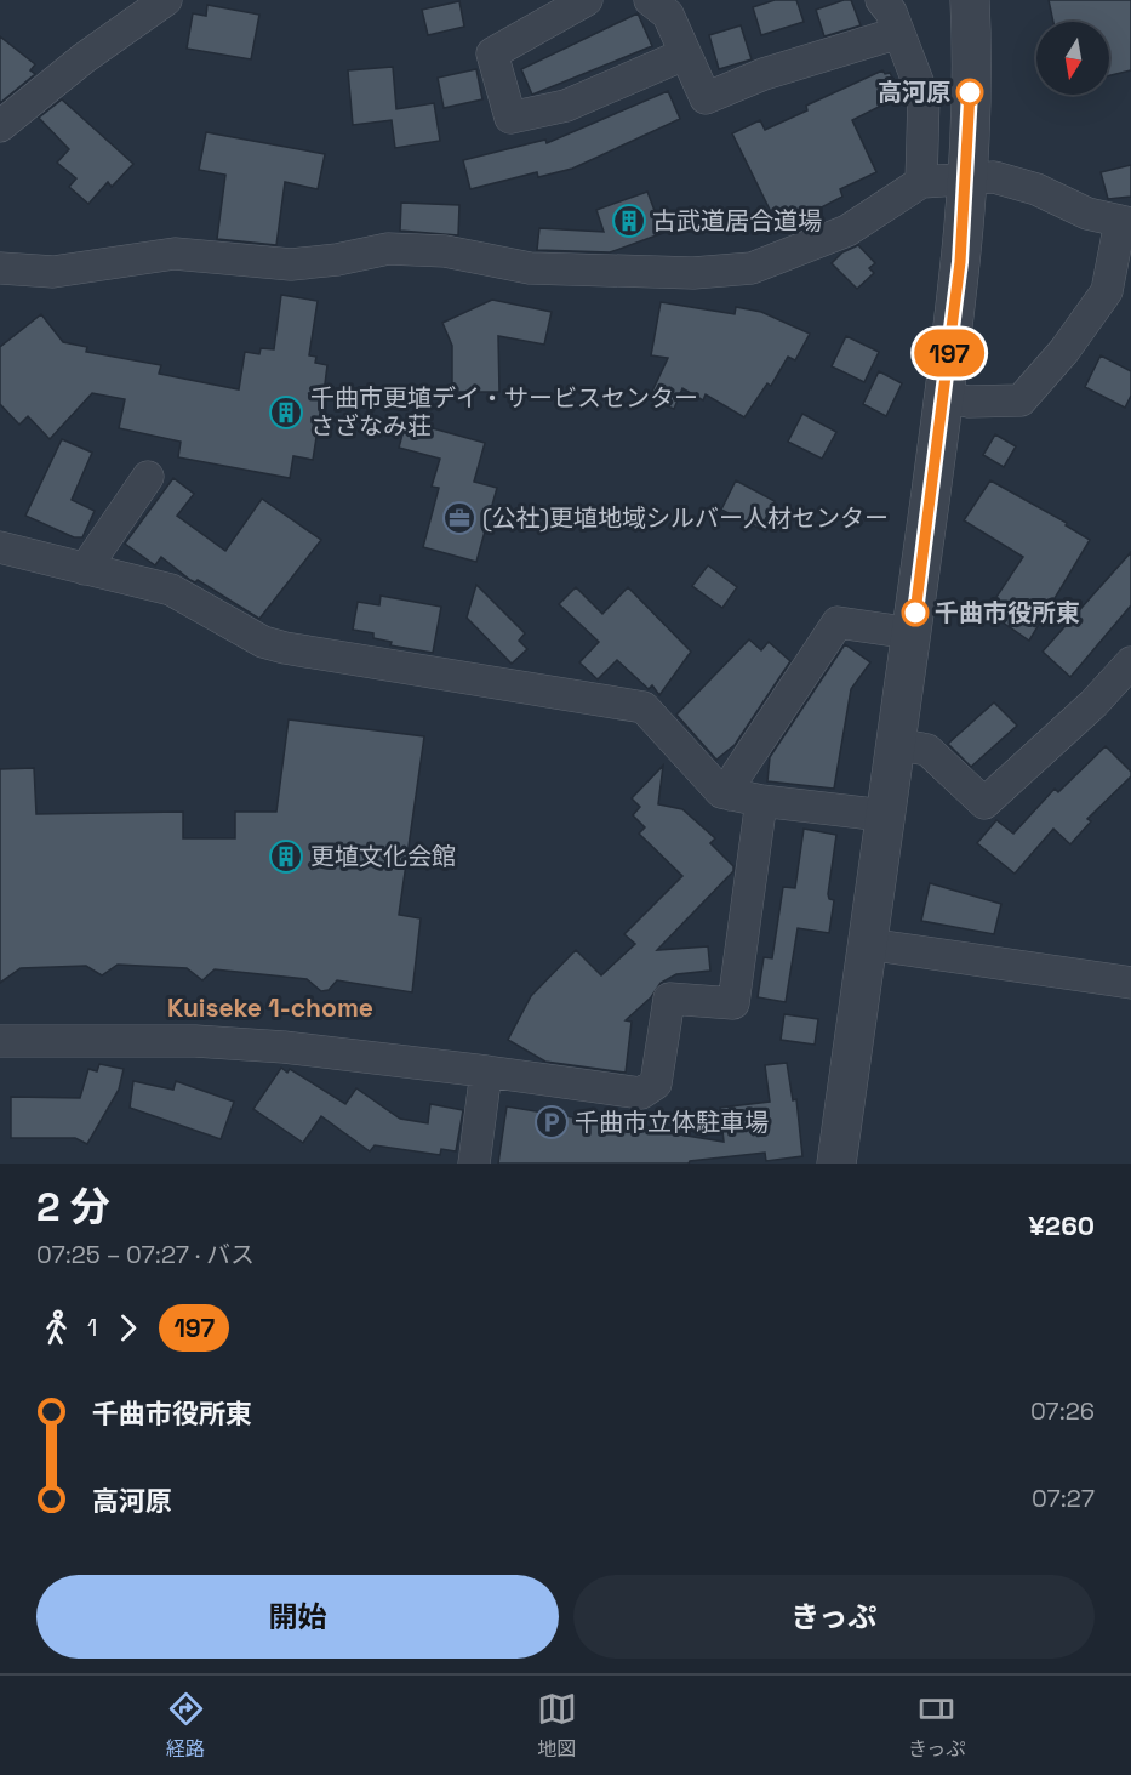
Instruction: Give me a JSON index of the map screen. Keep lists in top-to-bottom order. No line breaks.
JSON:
{"districts":["Kuiseke 1-chome"],"places":{"other":["高河原","千曲市役所東"],"building":["古武道居合道場","千曲市更埴デイ・サービスセンター さざなみ荘","更埴文化会館"],"office":["(公社)更埴地域シルバー人材センター"],"parking":["千曲市立体駐車場"]},"lines":["bus line 197"],"north":"bottom","page":{"on_map":"197","heading":["2 分","07:25 – 07:27 · バス","¥260"],"legs":["1","197"],"list":[{"name":"千曲市役所東","value":"07:26"},{"name":"高河原","value":"07:27"}],"buttons":["開始","きっぷ"],"tabs":["経路","地図","きっぷ"]}}
